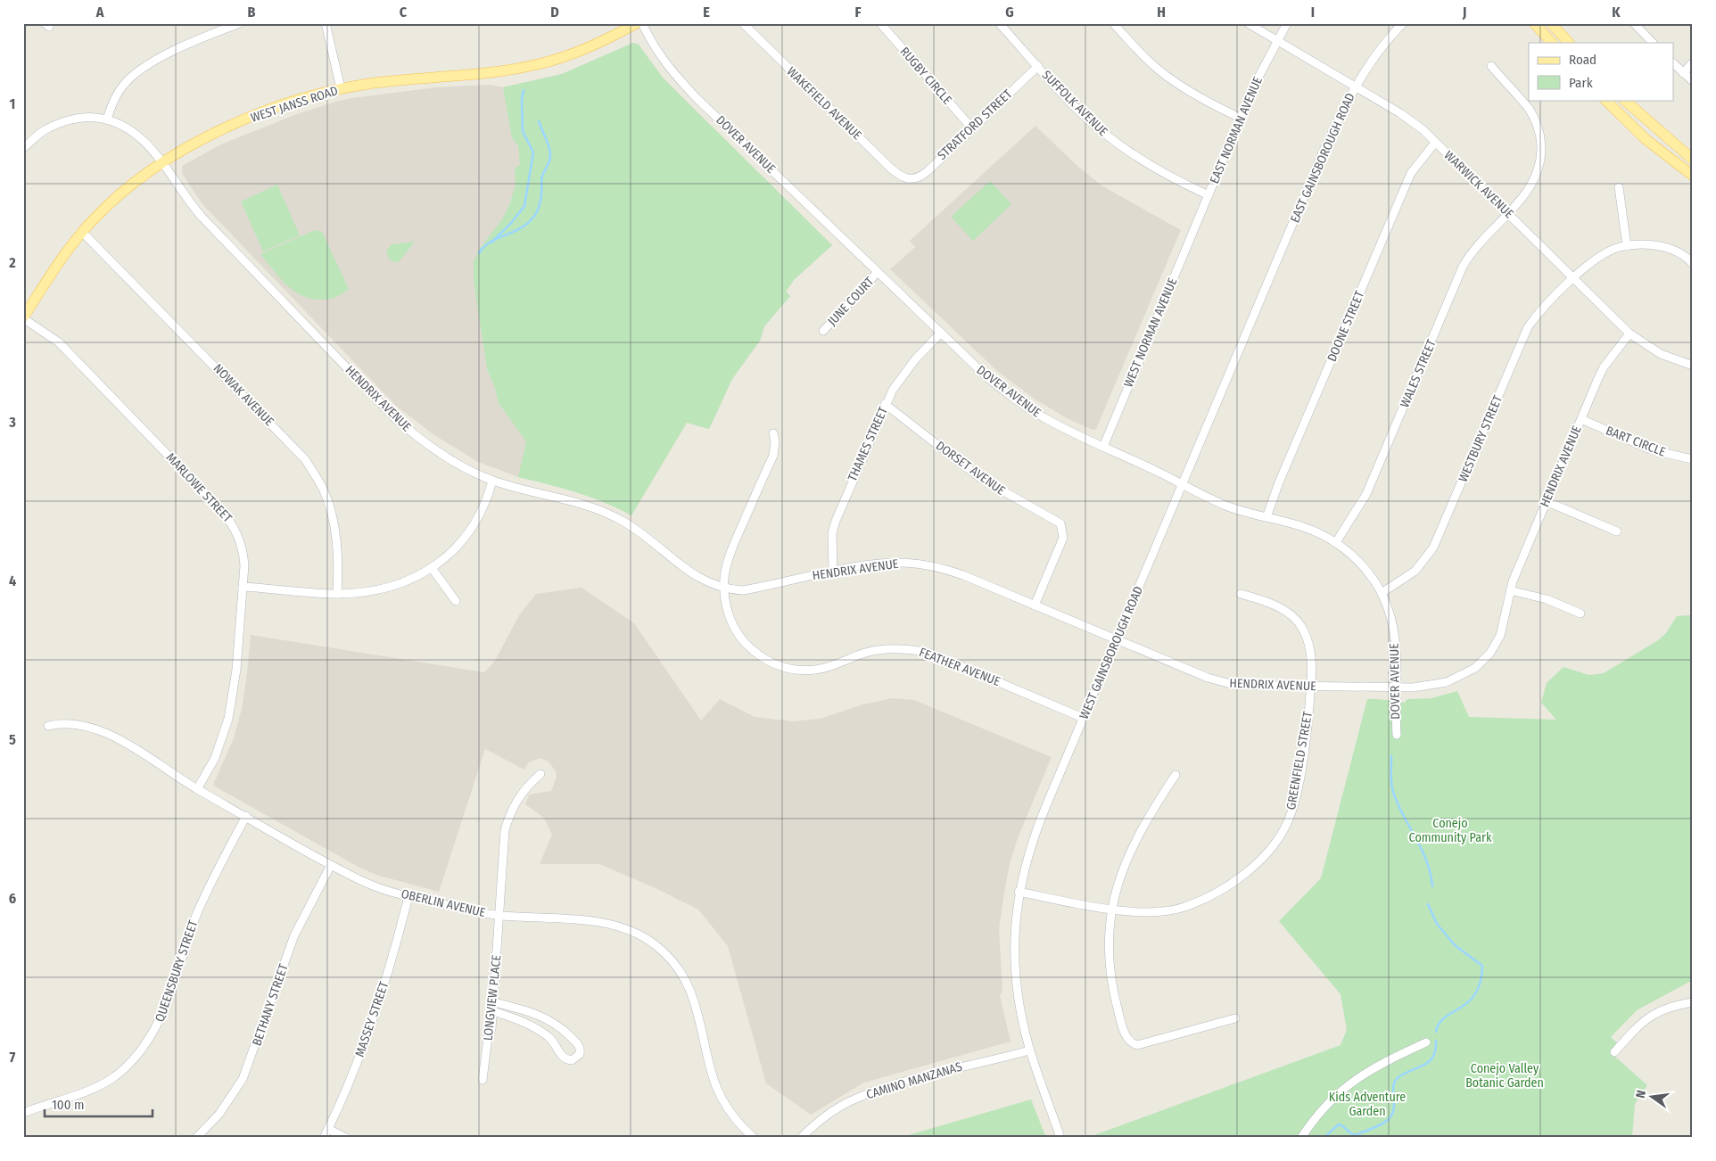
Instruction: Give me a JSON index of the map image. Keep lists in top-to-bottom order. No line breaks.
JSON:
{"streets":{"main road":["WEST JANSS ROAD"],"street":["RUGBY CIRCLE","WAKEFIELD AVENUE","SUFFOLK AVENUE","STRATFORD STREET","EAST NORMAN AVENUE","DOVER AVENUE","EAST GAINSBOROUGH ROAD","WARWICK AVENUE","JUNE COURT","DOONE STREET","WEST NORMAN AVENUE","WALES STREET","NOWAK AVENUE","HENDRIX AVENUE","WESTBURY STREET","BART CIRCLE","THAMES STREET","DORSET AVENUE","MARLOWE STREET","WEST GAINSBOROUGH ROAD","FEATHER AVENUE","GREENFIELD STREET","OBERLIN AVENUE","QUEENSBURY STREET","LONGVIEW PLACE","BETHANY STREET","MASSEY STREET","CAMINO MANZANAS"]},"crossings":[["RUGBY CIRCLE","STRATFORD STREET"],["WAKEFIELD AVENUE","STRATFORD STREET"],["SUFFOLK AVENUE","STRATFORD STREET"],["SUFFOLK AVENUE","EAST NORMAN AVENUE"],["WEST JANSS ROAD","NOWAK AVENUE"],["WEST JANSS ROAD","HENDRIX AVENUE"],["WEST JANSS ROAD","MARLOWE STREET"],["EAST NORMAN AVENUE","WARWICK AVENUE"],["EAST NORMAN AVENUE","WEST NORMAN AVENUE"],["DOVER AVENUE","JUNE COURT"],["DOVER AVENUE","DOONE STREET"],["DOVER AVENUE","WEST NORMAN AVENUE"],["DOVER AVENUE","WALES STREET"],["DOVER AVENUE","HENDRIX AVENUE"],["DOVER AVENUE","WESTBURY STREET"],["DOVER AVENUE","THAMES STREET"],["DOVER AVENUE","WEST GAINSBOROUGH ROAD"],["EAST GAINSBOROUGH ROAD","WARWICK AVENUE"],["EAST GAINSBOROUGH ROAD","WEST GAINSBOROUGH ROAD"],["WARWICK AVENUE","DOONE STREET"],["WARWICK AVENUE","WALES STREET"],["WARWICK AVENUE","HENDRIX AVENUE"],["WARWICK AVENUE","WESTBURY STREET"],["HENDRIX AVENUE","BART CIRCLE"],["HENDRIX AVENUE","THAMES STREET"],["HENDRIX AVENUE","DORSET AVENUE"],["HENDRIX AVENUE","WEST GAINSBOROUGH ROAD"],["HENDRIX AVENUE","FEATHER AVENUE"],["HENDRIX AVENUE","GREENFIELD STREET"],["THAMES STREET","DORSET AVENUE"],["MARLOWE STREET","OBERLIN AVENUE"],["WEST GAINSBOROUGH ROAD","FEATHER AVENUE"],["WEST GAINSBOROUGH ROAD","GREENFIELD STREET"],["WEST GAINSBOROUGH ROAD","CAMINO MANZANAS"],["OBERLIN AVENUE","QUEENSBURY STREET"],["OBERLIN AVENUE","LONGVIEW PLACE"],["OBERLIN AVENUE","BETHANY STREET"],["OBERLIN AVENUE","MASSEY STREET"]],"parks":["Conejo Community Park","Conejo Valley Botanic Garden","Kids Adventure Garden"],"legend":["Road","Park"],"scale_bar":"100 m","north":"left","grid":{"columns":["A","B","C","D","E","F","G","H","I","J","K"],"rows":["1","2","3","4","5","6","7"]}}
